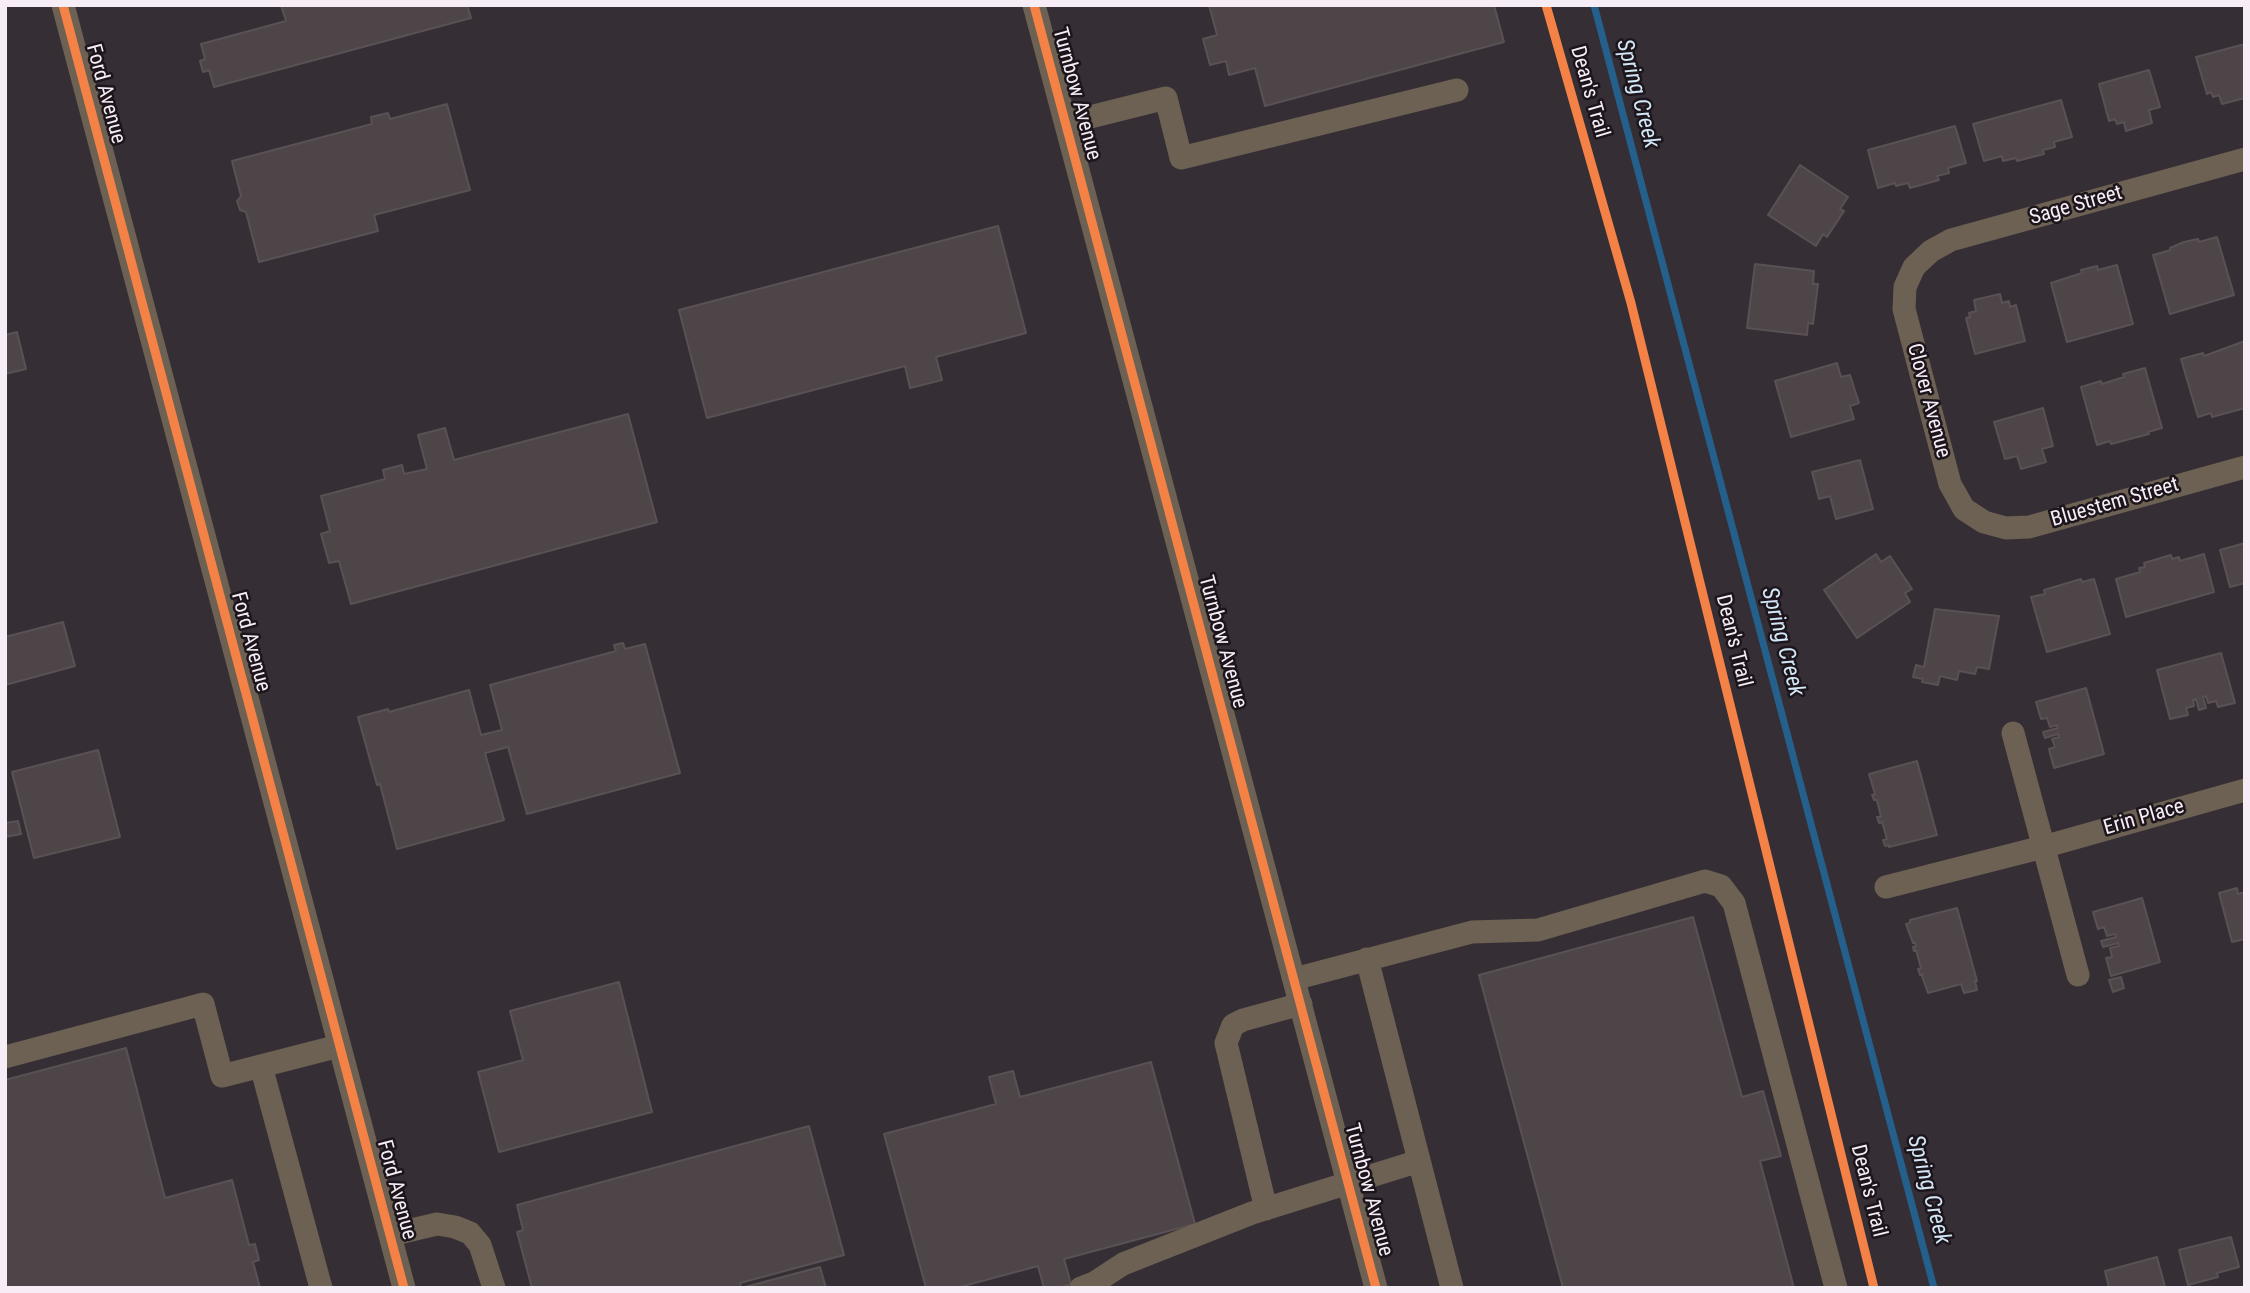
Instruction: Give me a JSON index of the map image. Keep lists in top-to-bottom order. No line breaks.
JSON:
{"streets":{"street":["Ford Avenue","Turnbow Avenue","Sage Street","Clover Avenue","Bluestem Street","Erin Place"],"cycle path":["Dean's Trail"]},"crossings":[["Sage Street","Clover Avenue"],["Clover Avenue","Bluestem Street"]],"water":["Spring Creek"]}
